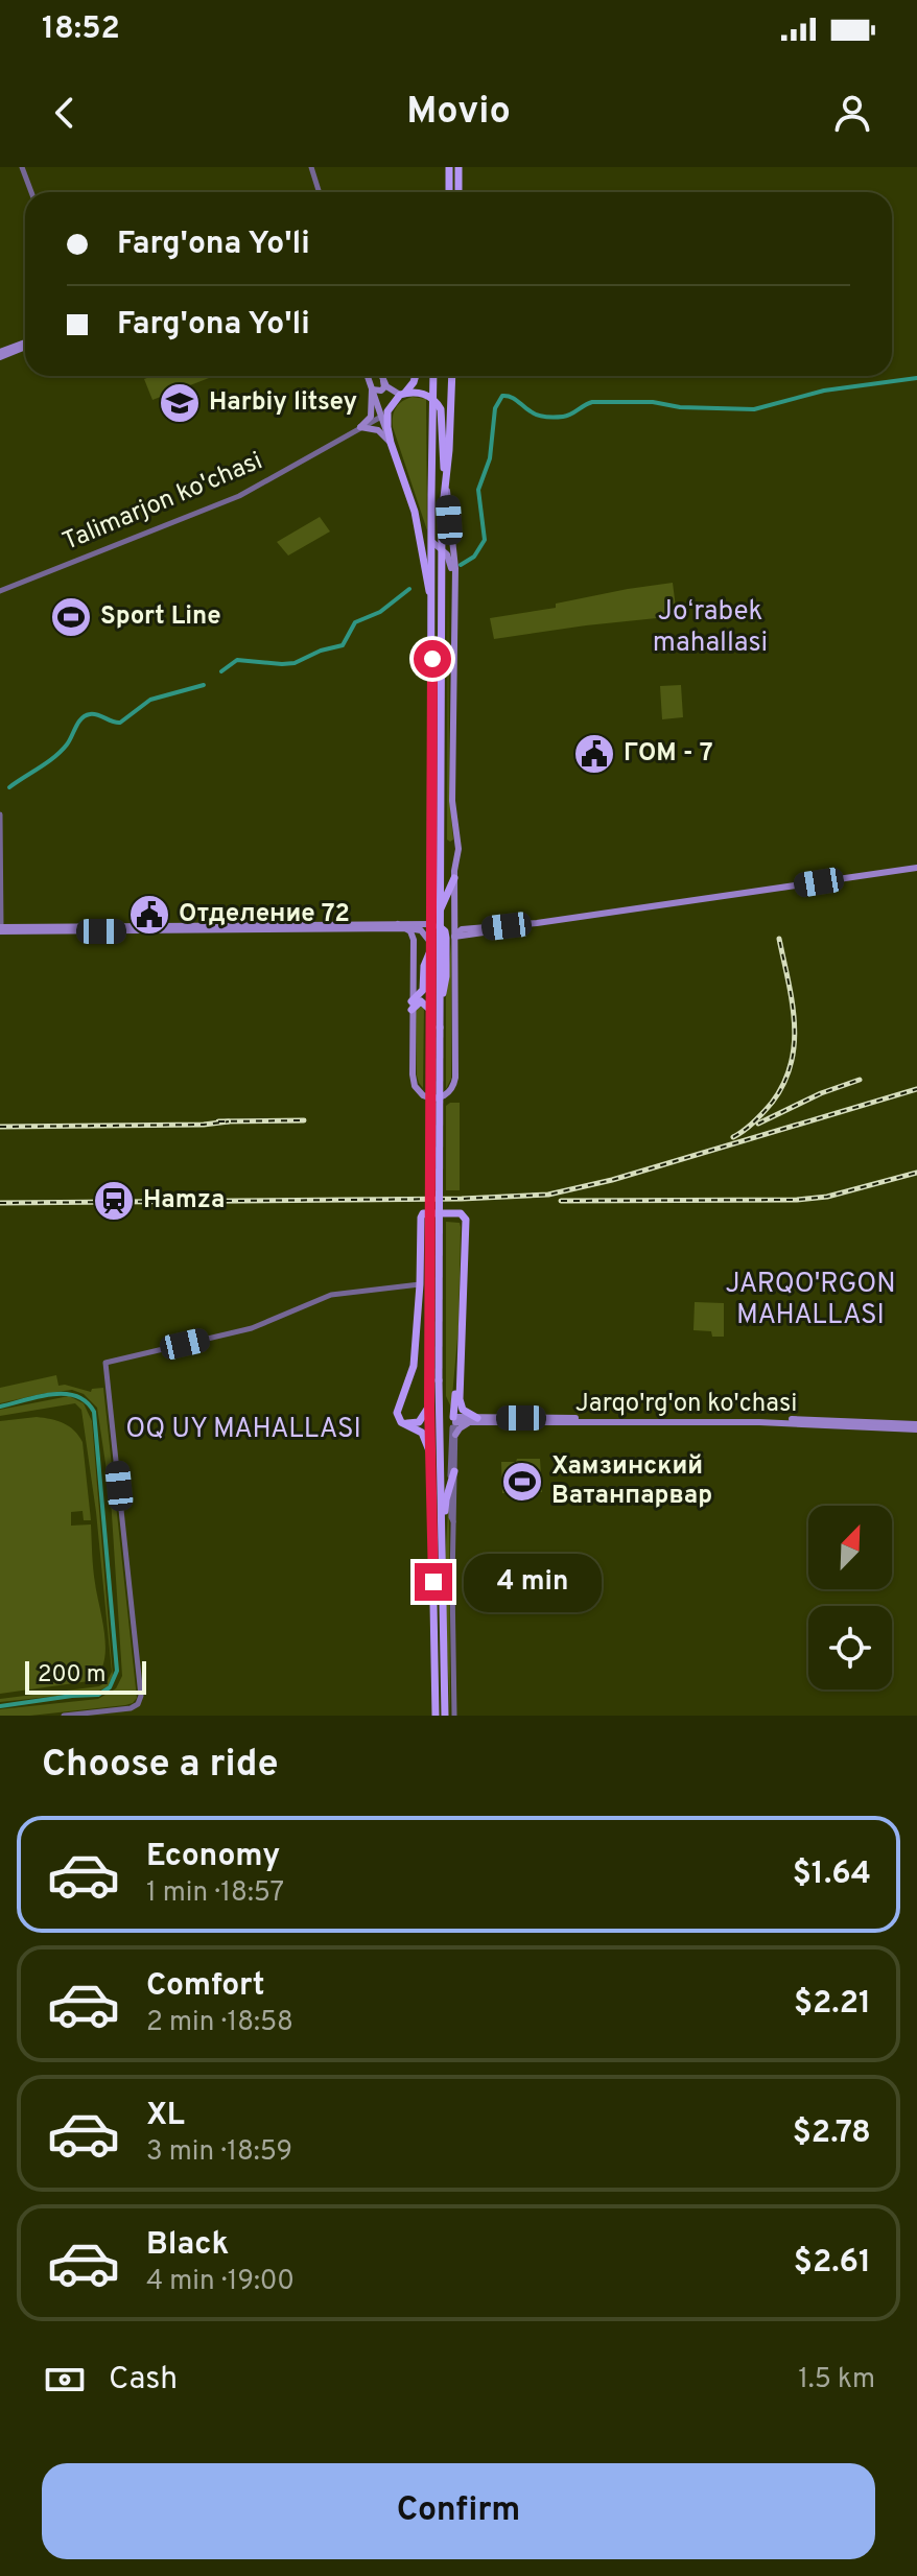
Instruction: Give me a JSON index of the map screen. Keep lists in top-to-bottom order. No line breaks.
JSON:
{"streets":{"main road":["Jarqo'rg'on ko'chasi"],"street":["Talimarjon ko'chasi"]},"districts":["Joʻrabek mahallasi","JARQO'RGON MAHALLASI","OQ UY MAHALLASI"],"places":{"school or university":["Harbiy litsey"],"sports":["Sport Line","Хамзинский Ватанпарвар"],"public building":["ГОМ - 7","Отделение 72"],"station":["Hamza"]},"scale_bar":"200 m","north":"top right","page":{"status":"18:52","header":"Movio","banner":["Farg'ona Yo'li","Farg'ona Yo'li"],"bubble":"4 min","scale":"200 m","heading":"Choose a ride","list":[{"name":"Economy","note":"1 min · 18:57","value":"$1.64"},{"name":"Comfort","note":"2 min · 18:58","value":"$2.21"},{"name":"XL","note":"3 min · 18:59","value":"$2.78"},{"name":"Black","note":"4 min · 19:00","value":"$2.61"}],"pay":["Cash","1.5 km"],"buttons":"Confirm"}}
